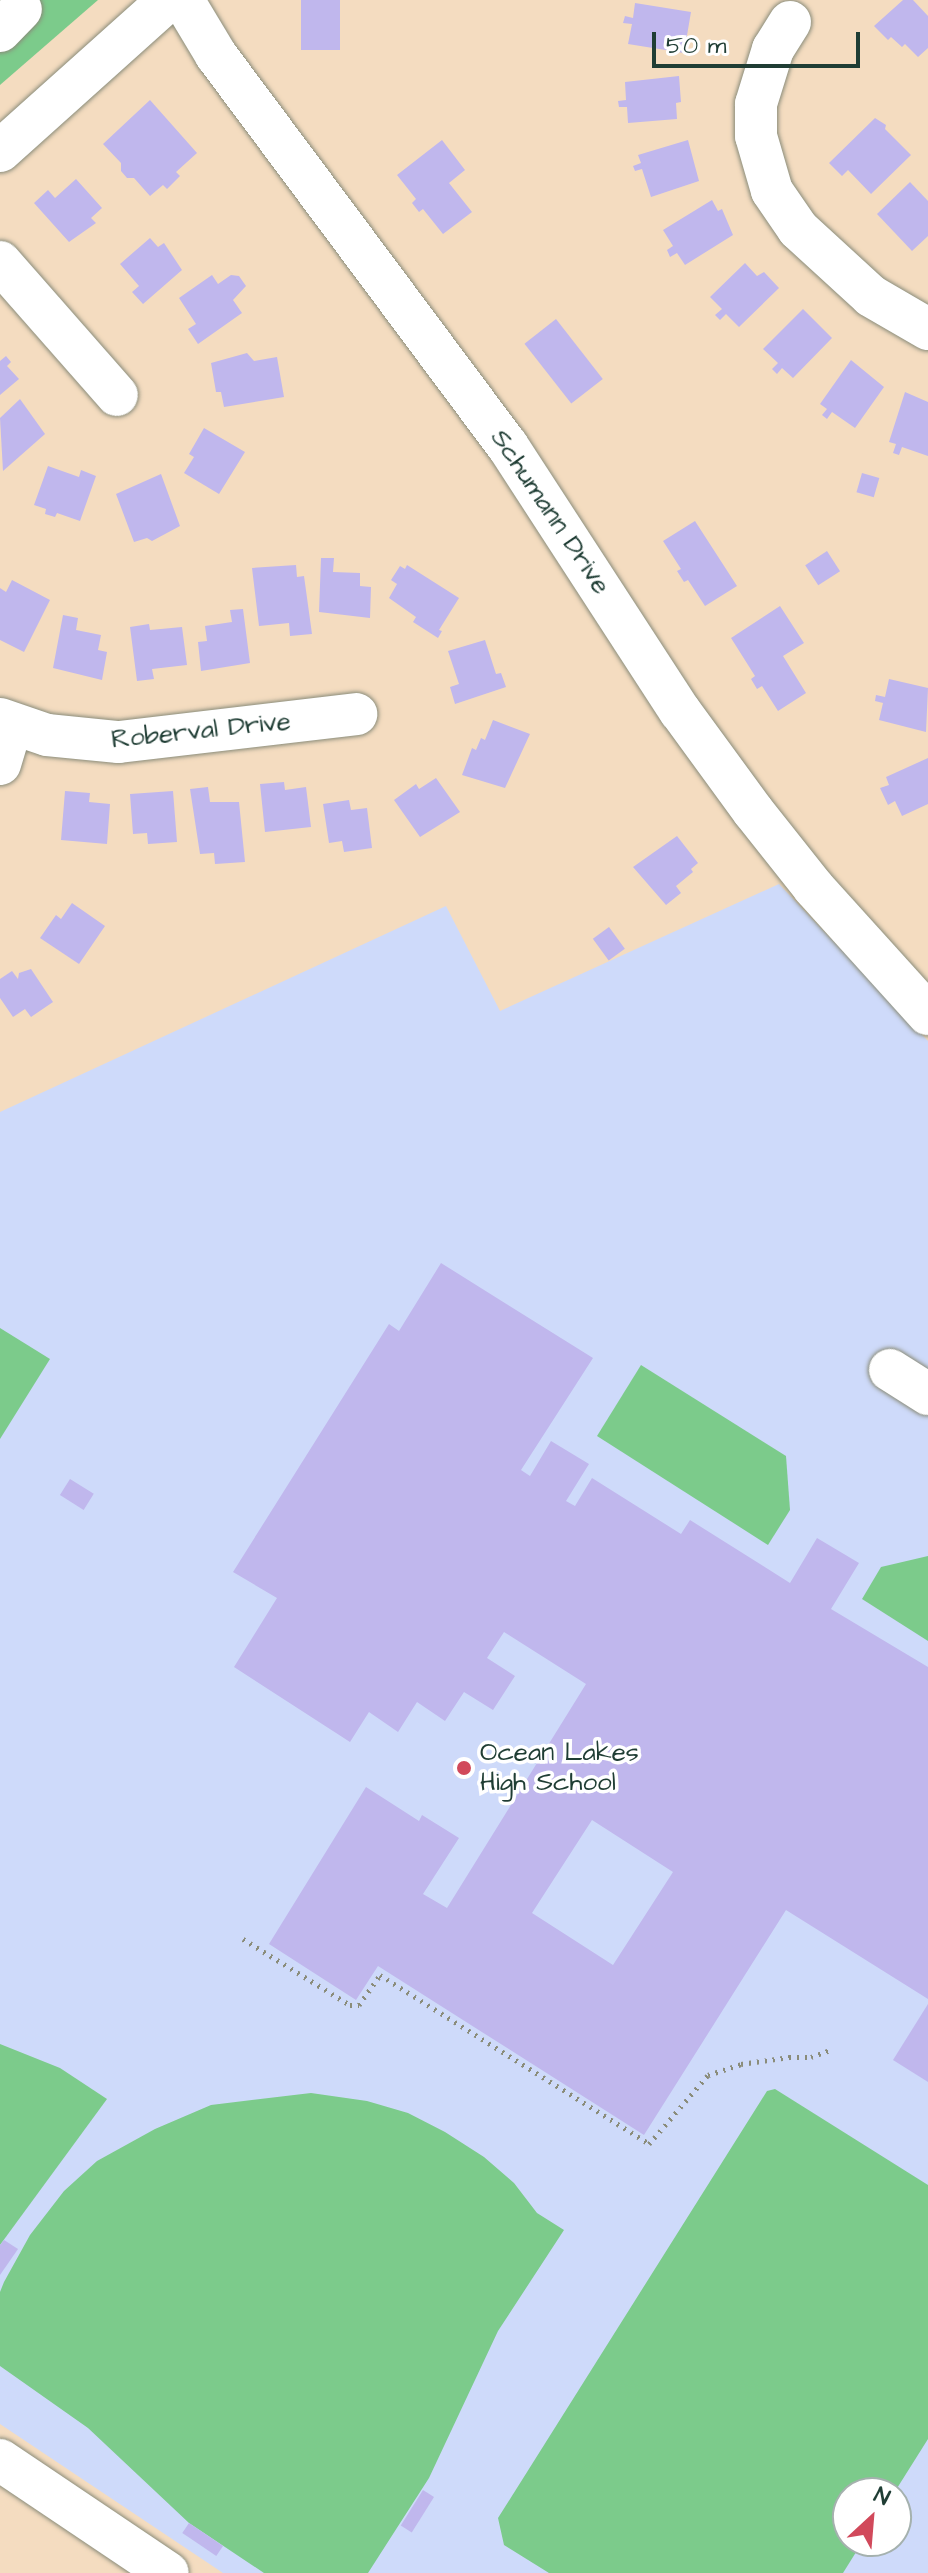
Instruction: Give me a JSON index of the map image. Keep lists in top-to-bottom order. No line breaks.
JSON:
{"streets":{"street":["Schumann Drive","Roberval Drive"]},"places":["Ocean Lakes High School"],"scale_bar":"50 m","north":"top right"}
